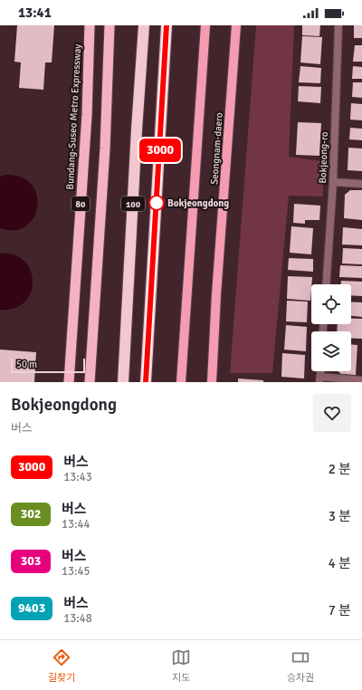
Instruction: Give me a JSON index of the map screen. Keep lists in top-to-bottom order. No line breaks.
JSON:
{"streets":{"highway":["Bundang-Suseo Metro Expressway","80","100"],"main road":["Seongnam-daero"],"street":["Bokjeong-ro"]},"places":["Bokjeongdong"],"lines":["bus line 3000"],"scale_bar":"50 m","page":{"status":"13:41","on_map":"3000","scale":"50 m","heading":["Bokjeongdong","버스"],"list":[{"mark":"3000","name":"버스","note":"13:43","value":"2 분"},{"mark":"302","name":"버스","note":"13:44","value":"3 분"},{"mark":"303","name":"버스","note":"13:45","value":"4 분"},{"mark":"9403","name":"버스","note":"13:48","value":"7 분"}],"tabs":["길찾기","지도","승차권"]}}
